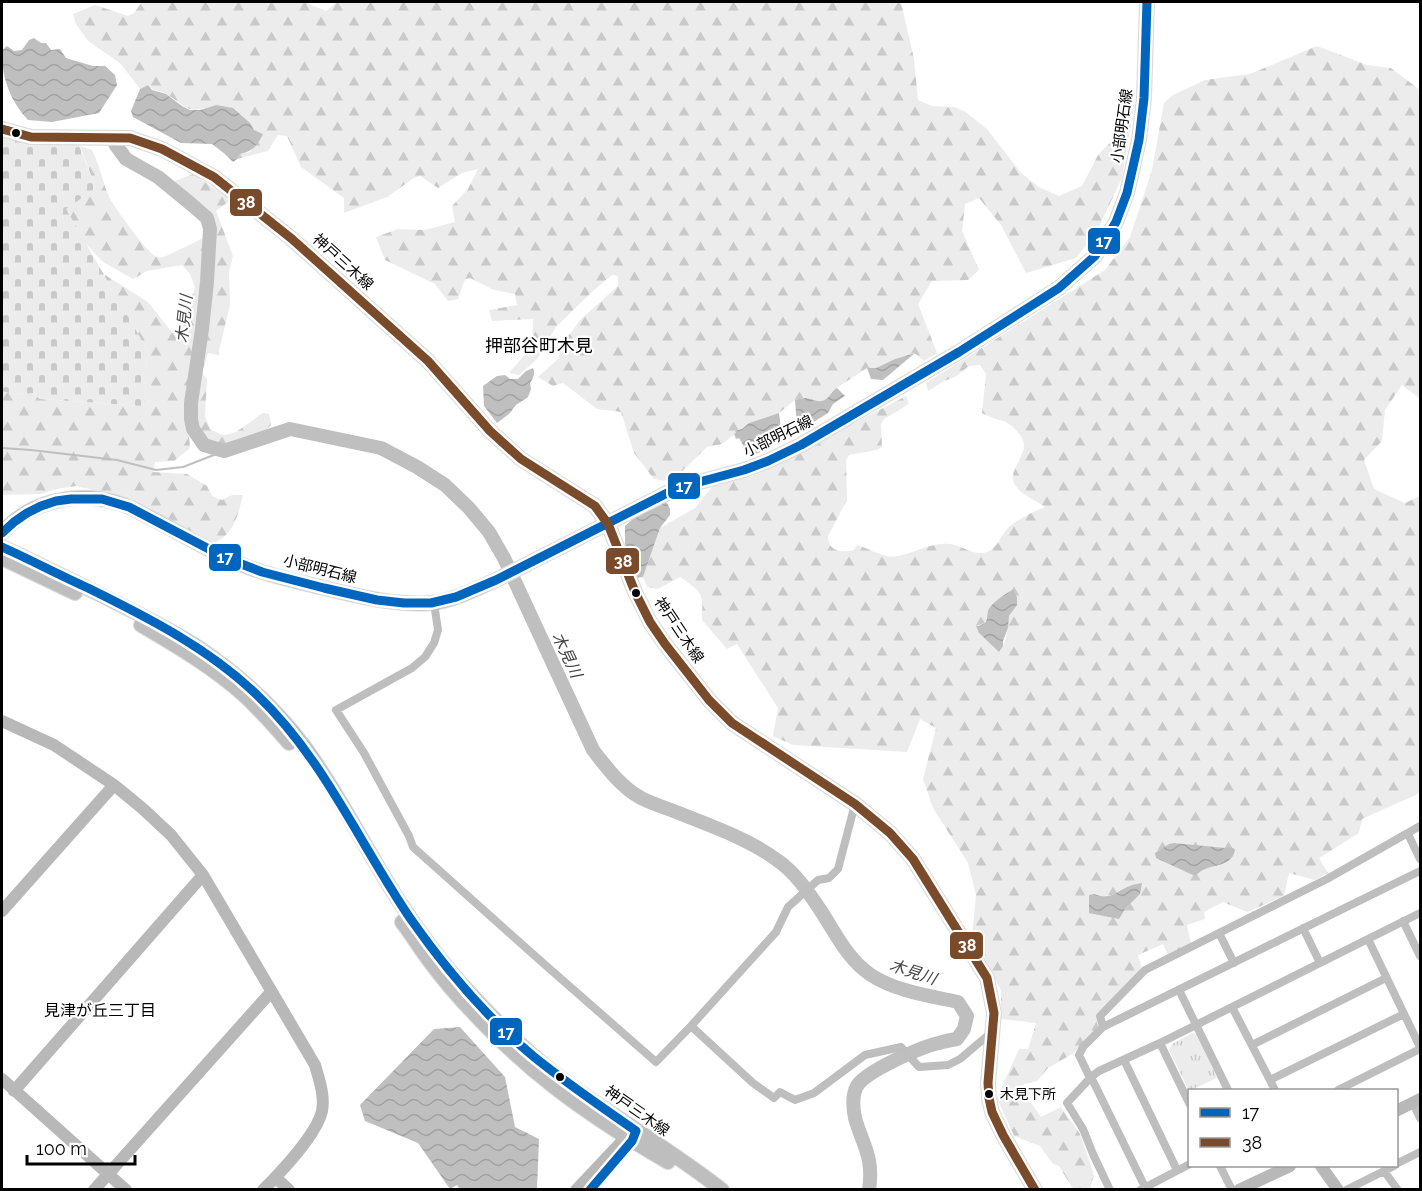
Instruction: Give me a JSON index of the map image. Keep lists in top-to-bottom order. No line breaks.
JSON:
{"streets":{"main road":["小部明石線","神戸三木線"]},"crossings":[["小部明石線","神戸三木線"]],"districts":["押部谷町木見","見津が丘三丁目"],"water":["木見川"],"places":["木見下所"],"lines":["transit line 17","transit line 38"],"legend":["17","38"],"scale_bar":"100 m"}
